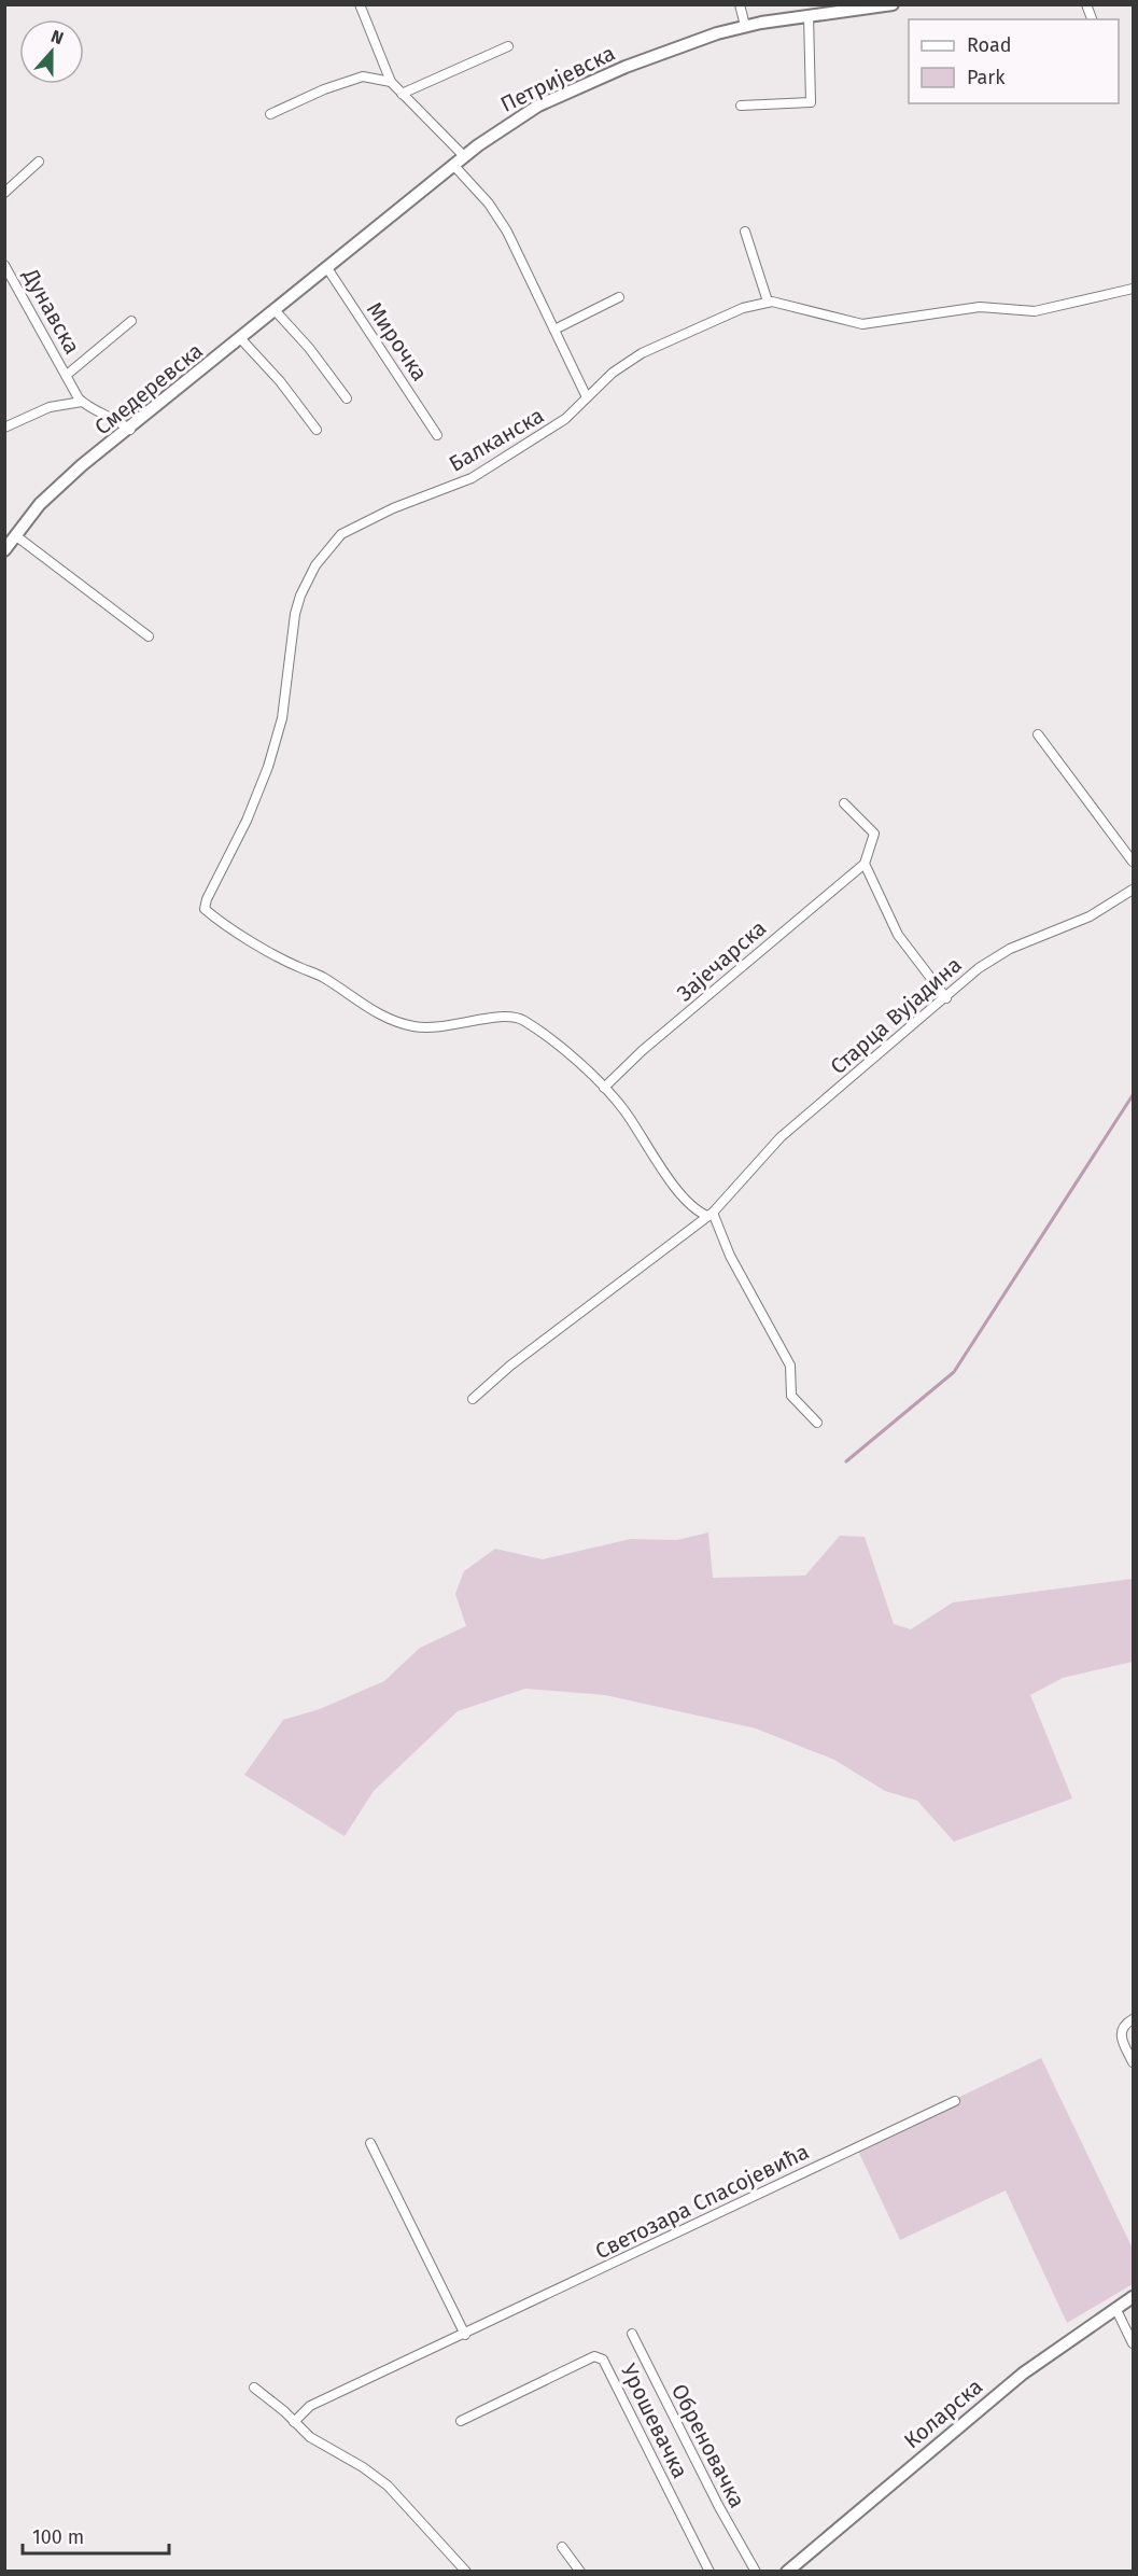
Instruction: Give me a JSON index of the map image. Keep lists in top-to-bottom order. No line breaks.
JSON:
{"streets":{"main road":["Петријевска","Смедеревска","Коларска"],"street":["Дунавска","Мирочка","Балканска","Зајечарска","Старца Вујадина","Светозара Спасојевића","Урошевачка","Обреновачка"]},"crossings":[["Петријевска","Мирочка"],["Петријевска","Смедеревска"],["Мирочка","Смедеревска"],["Балканска","Зајечарска"]],"legend":["Road","Park"],"scale_bar":"100 m","north":"top"}
